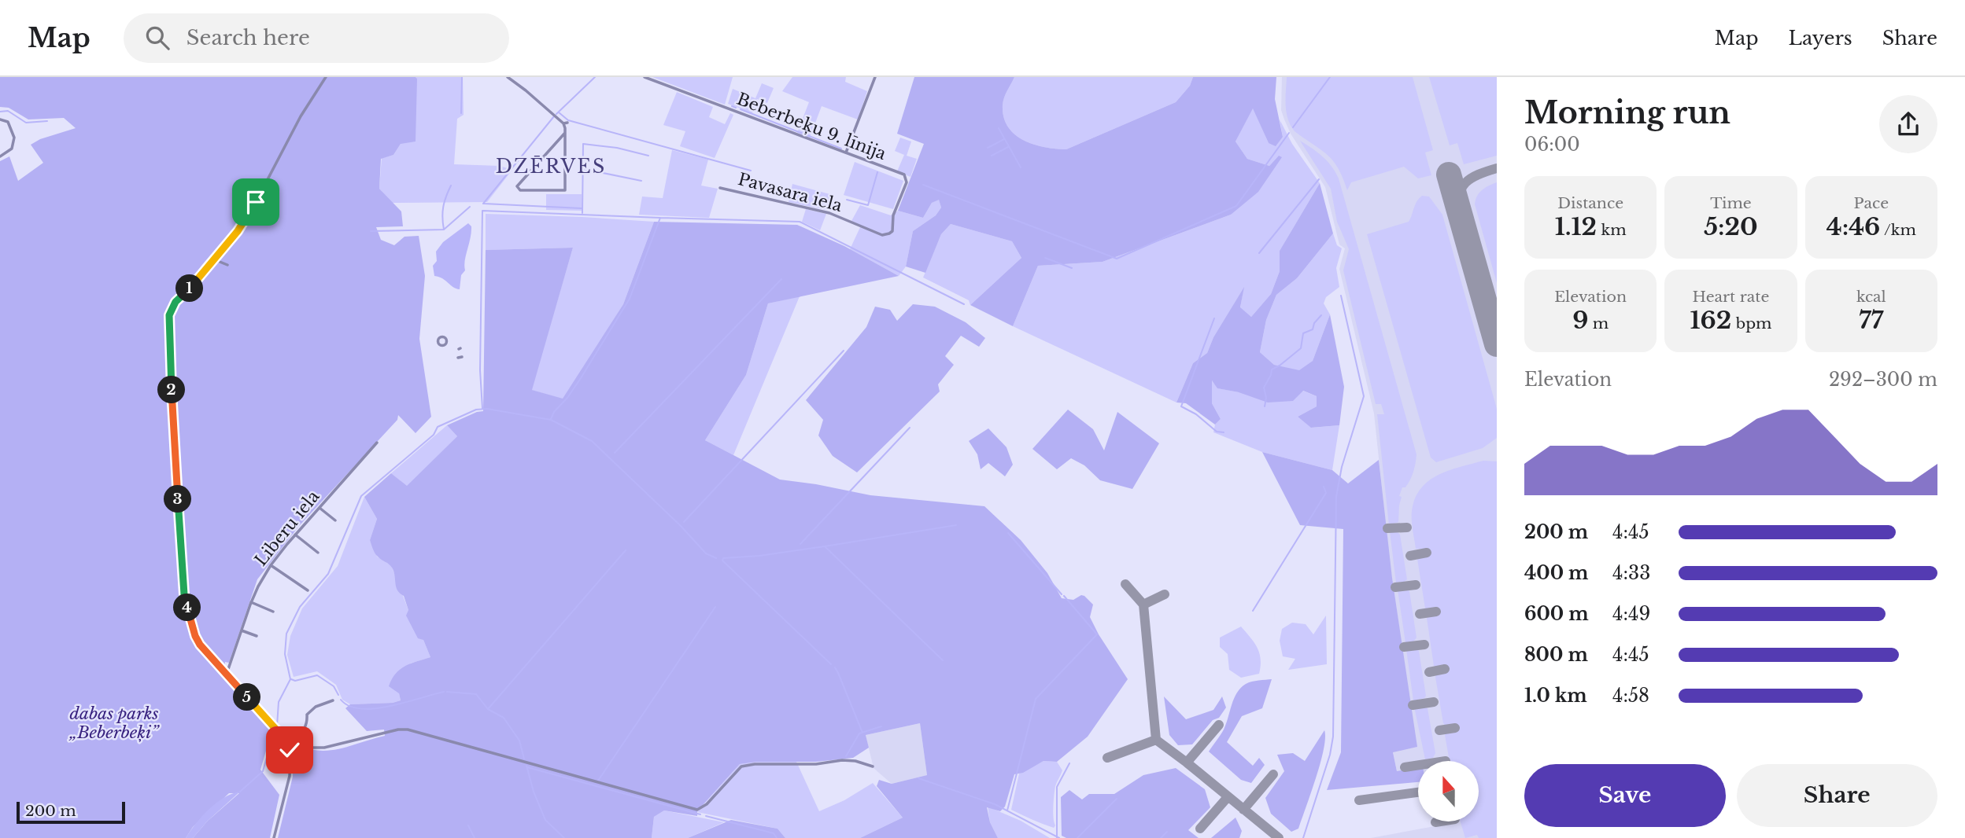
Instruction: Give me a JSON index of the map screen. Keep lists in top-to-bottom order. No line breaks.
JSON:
{"streets":{"street":["Beberbeķu 9. līnija","Pavasara iela","Liberu iela"]},"crossings":[["Beberbeķu 9. līnija","Pavasara iela"]],"districts":["DZĒRVES"],"parks":["dabas parks „Beberbeķi”"],"scale_bar":"200 m","north":"top","page":{"header":"Map","search":"Search here","nav":["Map","Layers","Share"],"heading":["Morning run","06:00"],"stats":[["Distance","1.12 km"],["Time","5:20"],["Pace","4:46 /km"],["Elevation","9 m"],["Heart rate","162 bpm"],["kcal","77"]],"pins":["1","2","3","4","5"],"chart":["Elevation","292–300 m"],"list":[{"name":"200 m","note":"4:45"},{"name":"400 m","note":"4:33"},{"name":"600 m","note":"4:49"},{"name":"800 m","note":"4:45"},{"name":"1.0 km","note":"4:58"}],"buttons":["Save","Share"],"scale":"200 m"}}
